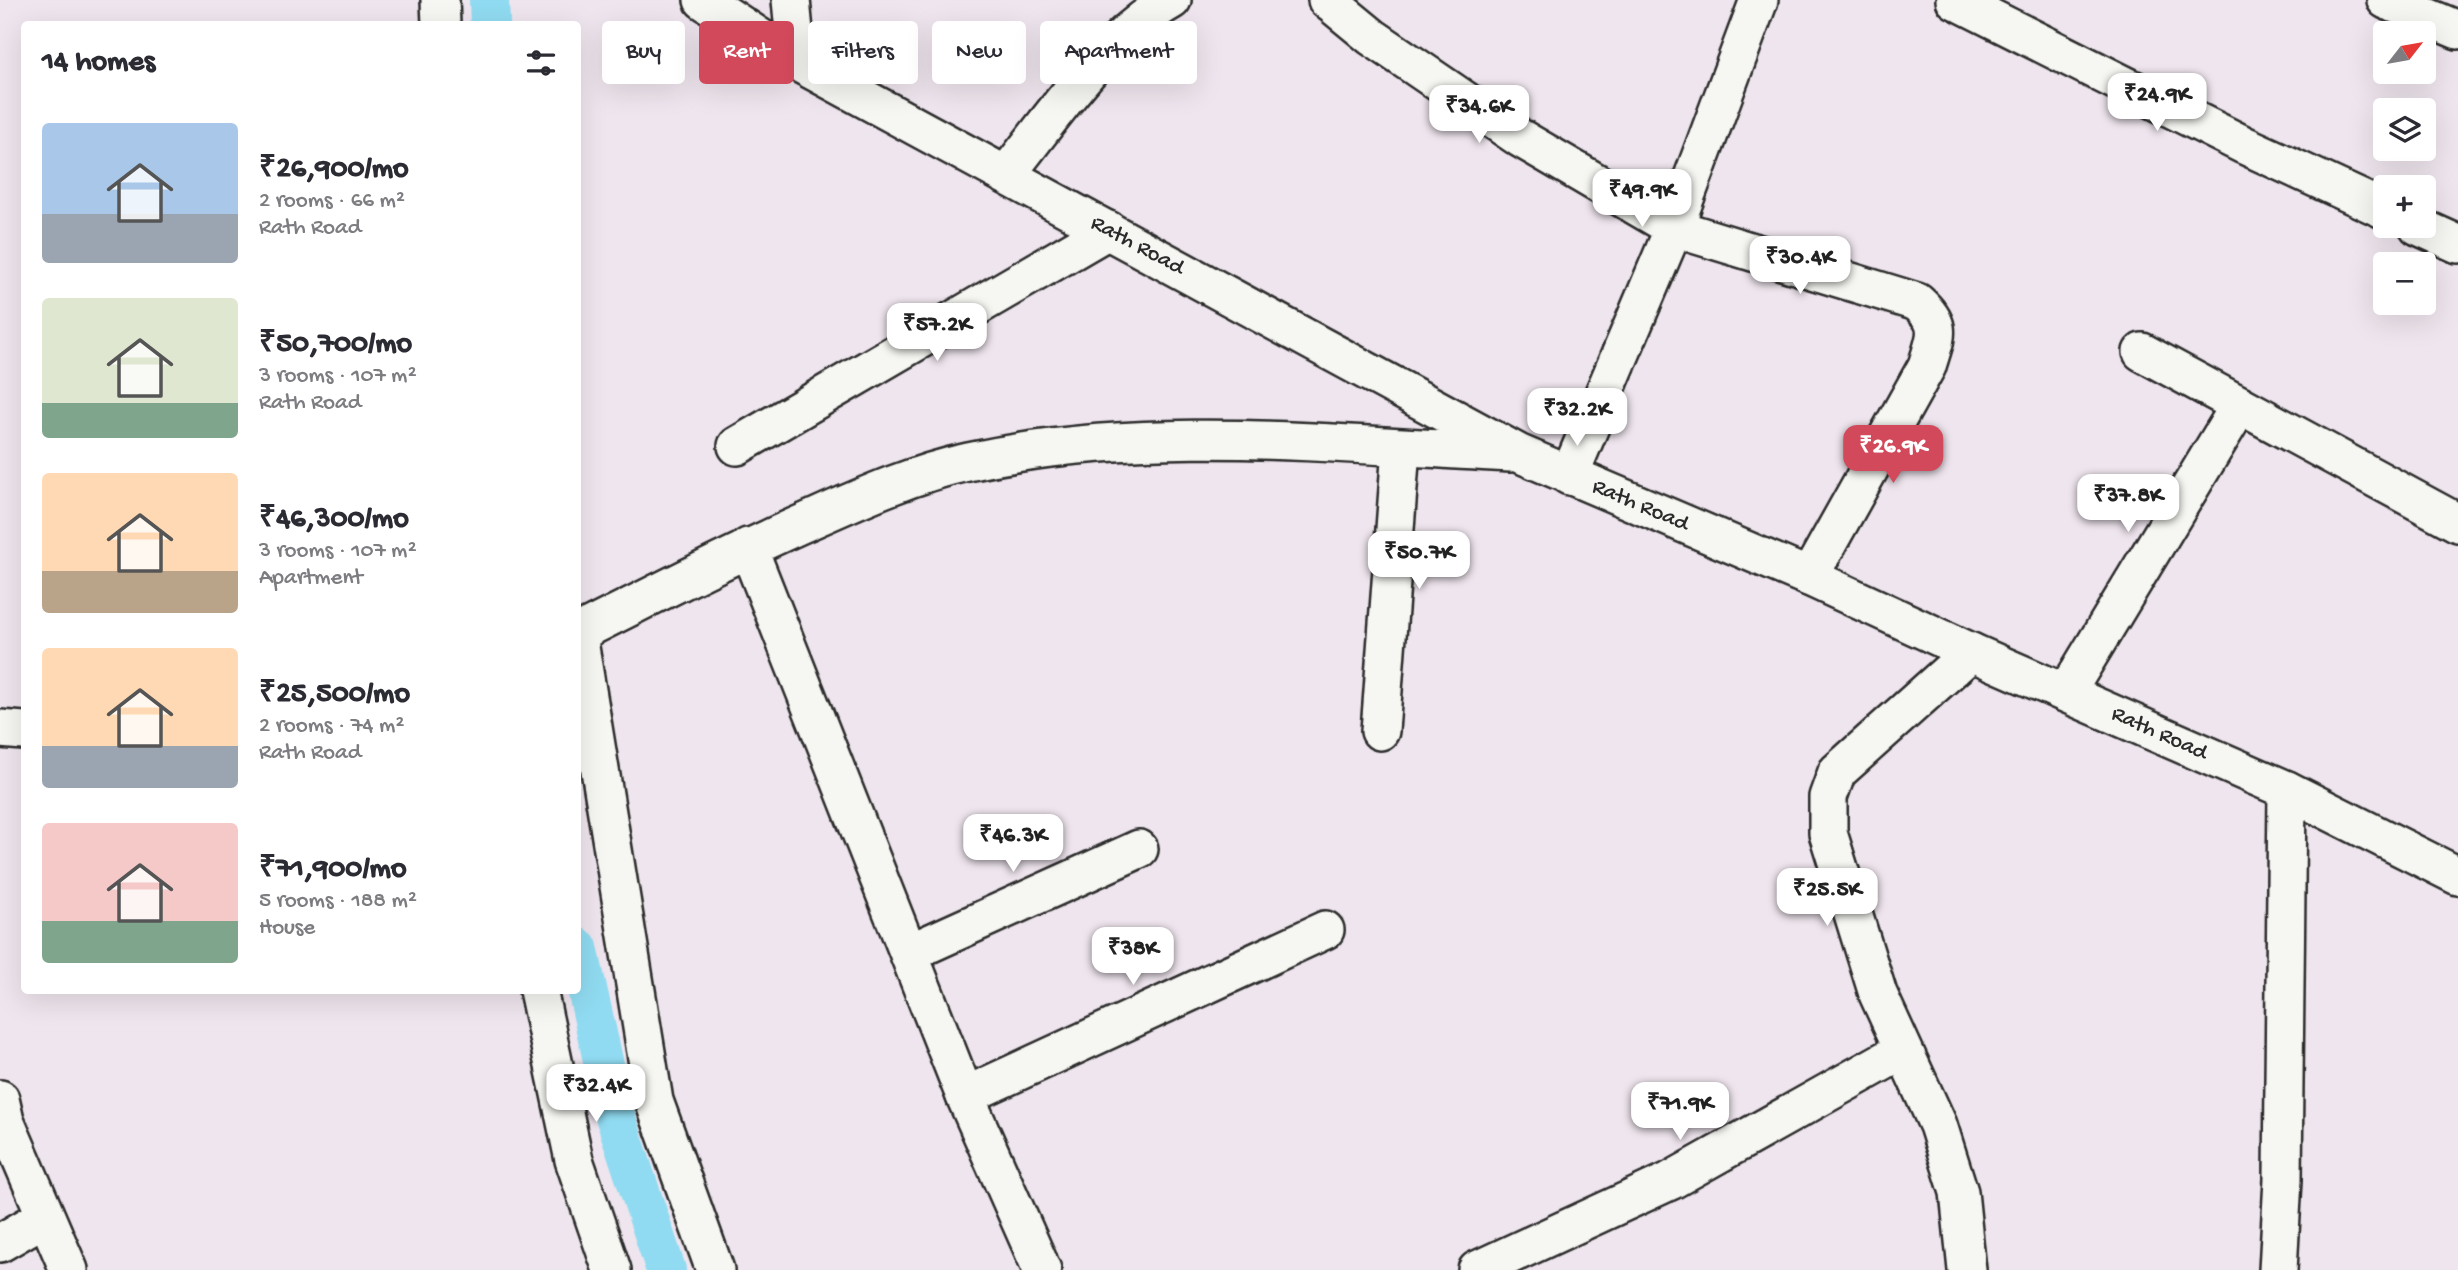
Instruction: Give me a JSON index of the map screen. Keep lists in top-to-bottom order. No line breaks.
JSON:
{"streets":{"street":["Rath Road"]},"north":"top right","page":{"map_buttons":["+","−"],"chip":["Buy","Rent","Filters","New","Apartment"],"heading":"14 homes","price":["₹24.9K","₹34.6K","₹49.9K","₹30.4K","₹57.2K","₹32.2K","₹26.9K","₹37.8K","₹50.7K","₹46.3K","₹25.5K","₹38K","₹32.4K","₹71.9K"],"list":[{"name":"₹26,900/mo","note":"2 rooms · 66 m² · Rath Road"},{"name":"₹50,700/mo","note":"3 rooms · 107 m² · Rath Road"},{"name":"₹46,300/mo","note":"3 rooms · 107 m² · Apartment"},{"name":"₹25,500/mo","note":"2 rooms · 74 m² · Rath Road"},{"name":"₹71,900/mo","note":"5 rooms · 188 m² · House"}]}}
